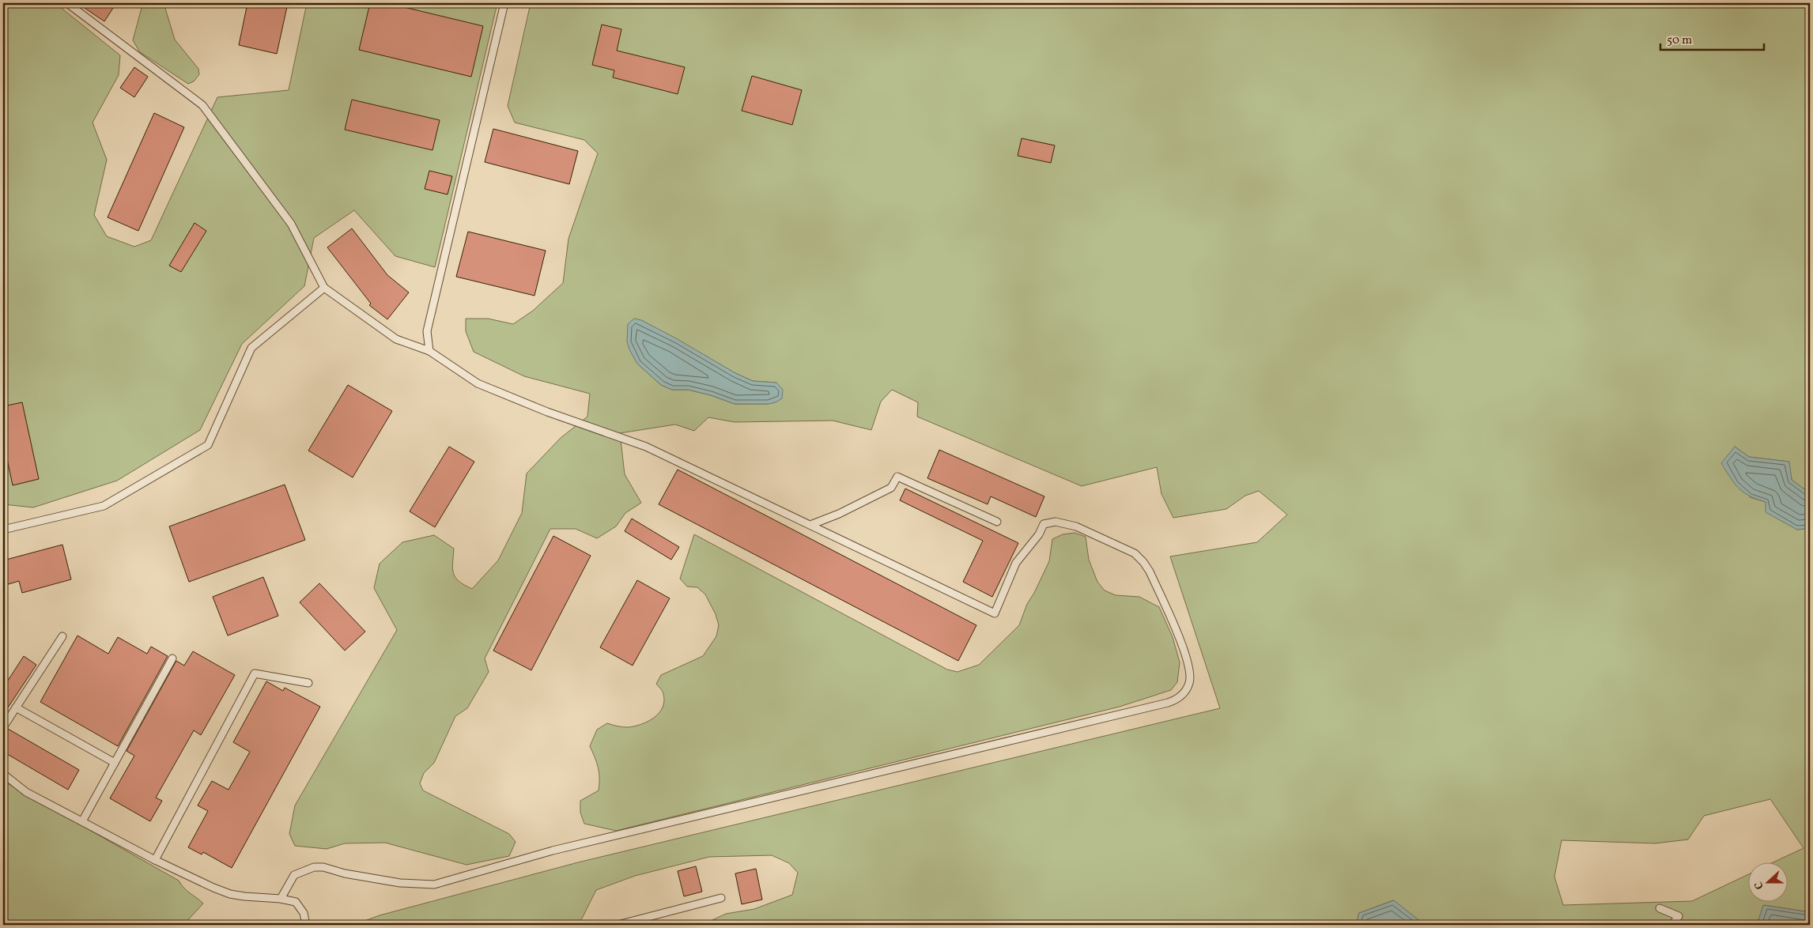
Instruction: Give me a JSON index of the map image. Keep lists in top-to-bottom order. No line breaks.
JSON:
{"scale_bar":"50 m","north":"left"}
